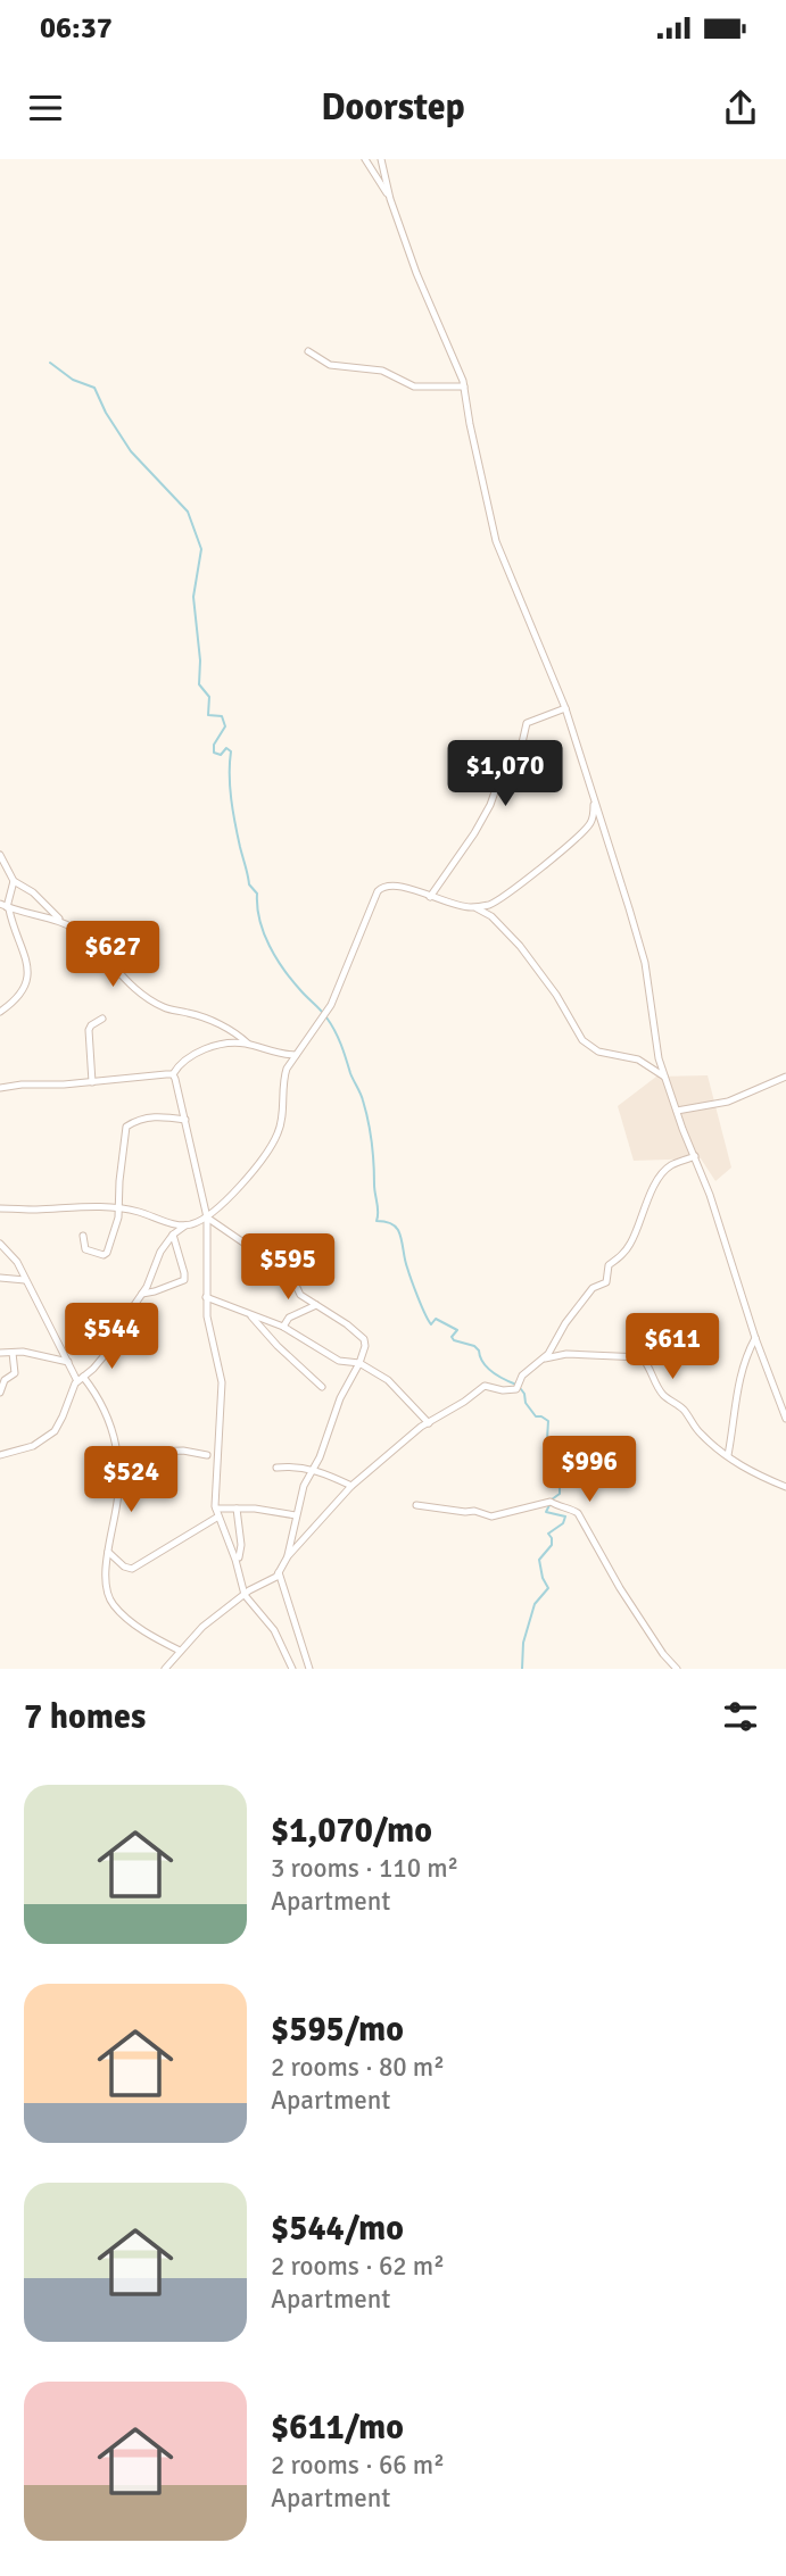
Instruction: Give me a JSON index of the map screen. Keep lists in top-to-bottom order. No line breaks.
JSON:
{"page":{"status":"06:37","header":"Doorstep","price":["$1,070","$627","$595","$544","$611","$996","$524"],"heading":"7 homes","list":[{"name":"$1,070/mo","note":"3 rooms · 110 m² · Apartment"},{"name":"$595/mo","note":"2 rooms · 80 m² · Apartment"},{"name":"$544/mo","note":"2 rooms · 62 m² · Apartment"},{"name":"$611/mo","note":"2 rooms · 66 m² · Apartment"}]}}
